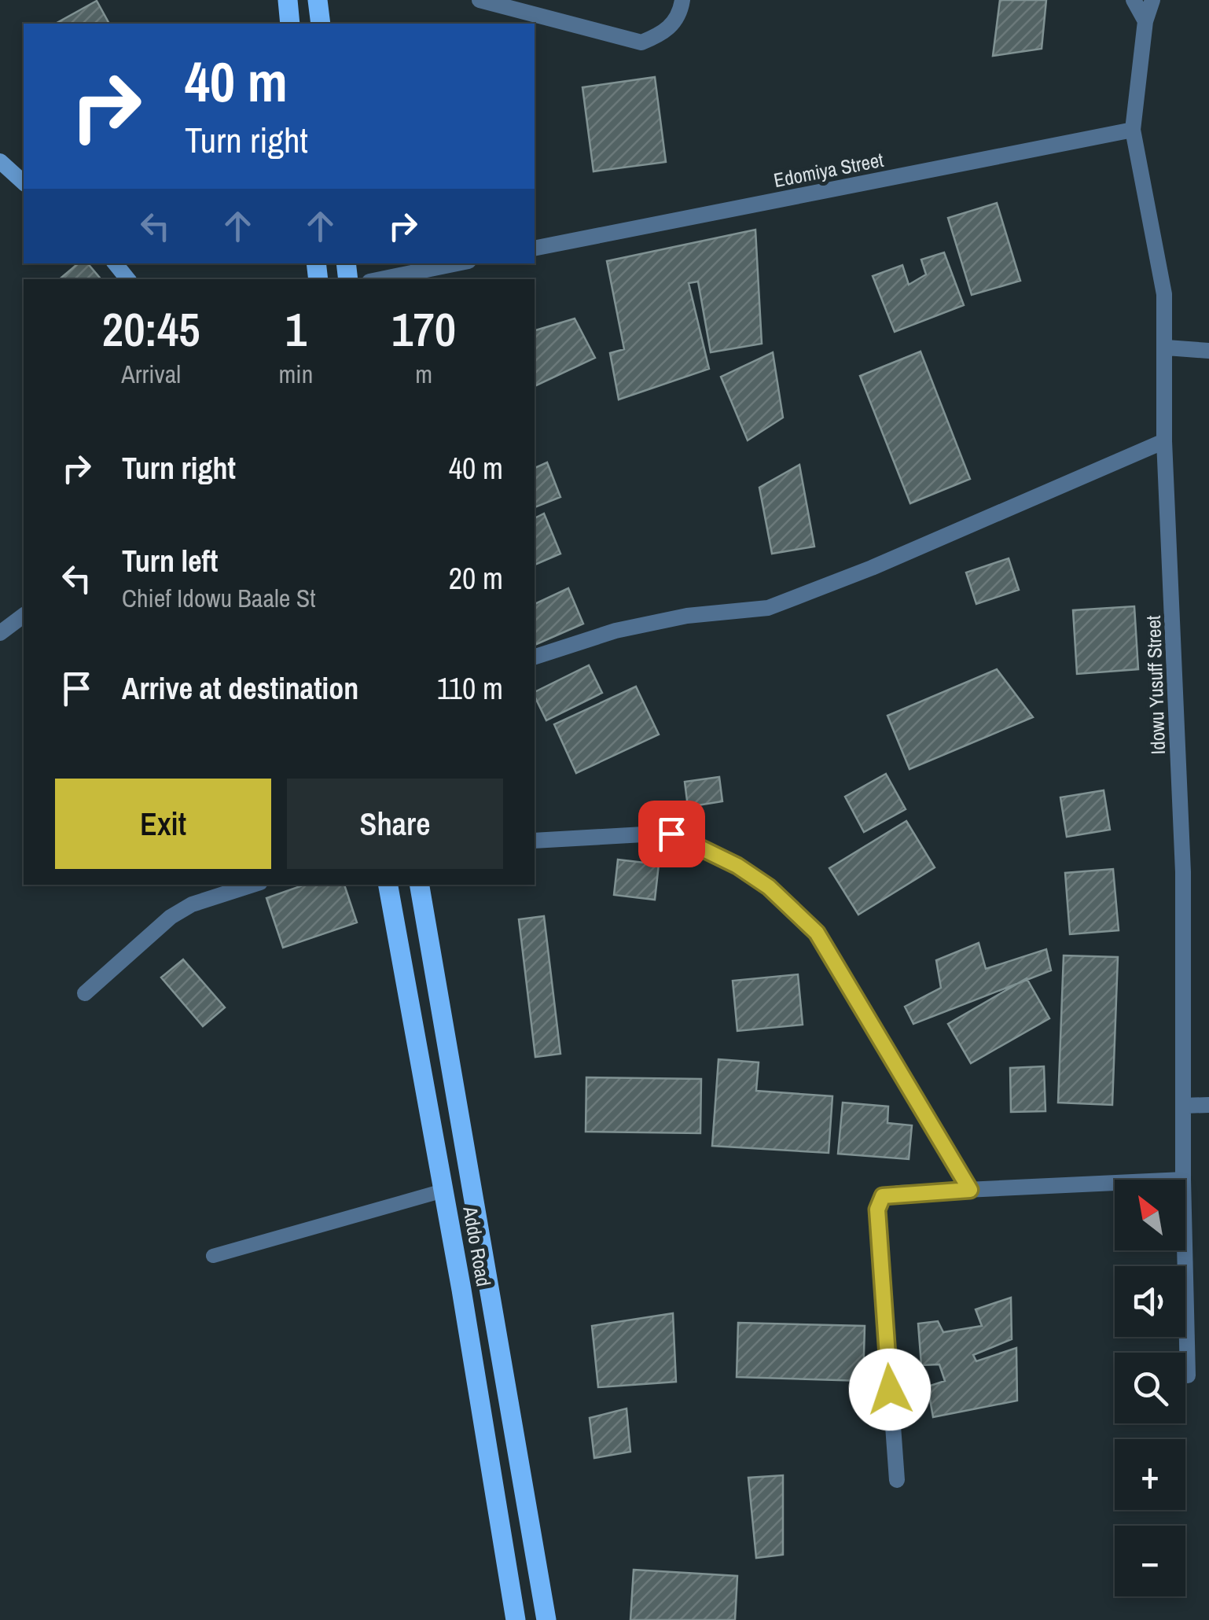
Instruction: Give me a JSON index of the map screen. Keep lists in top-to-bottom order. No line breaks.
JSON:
{"streets":{"main road":["Addo Road"],"street":["Edomiya Street","Idowu Yusuff Street"]},"crossings":[["Edomiya Street","Idowu Yusuff Street"]],"north":"top left","page":{"turn":["40 m","Turn right"],"eta":["20:45","Arrival","1","min","170","m"],"list":[{"name":"Turn right","value":"40 m"},{"name":"Turn left","note":"Chief Idowu Baale St","value":"20 m"},{"name":"Arrive at destination","value":"110 m"}],"buttons":["Exit","Share"],"map_buttons":["+","−"]}}
